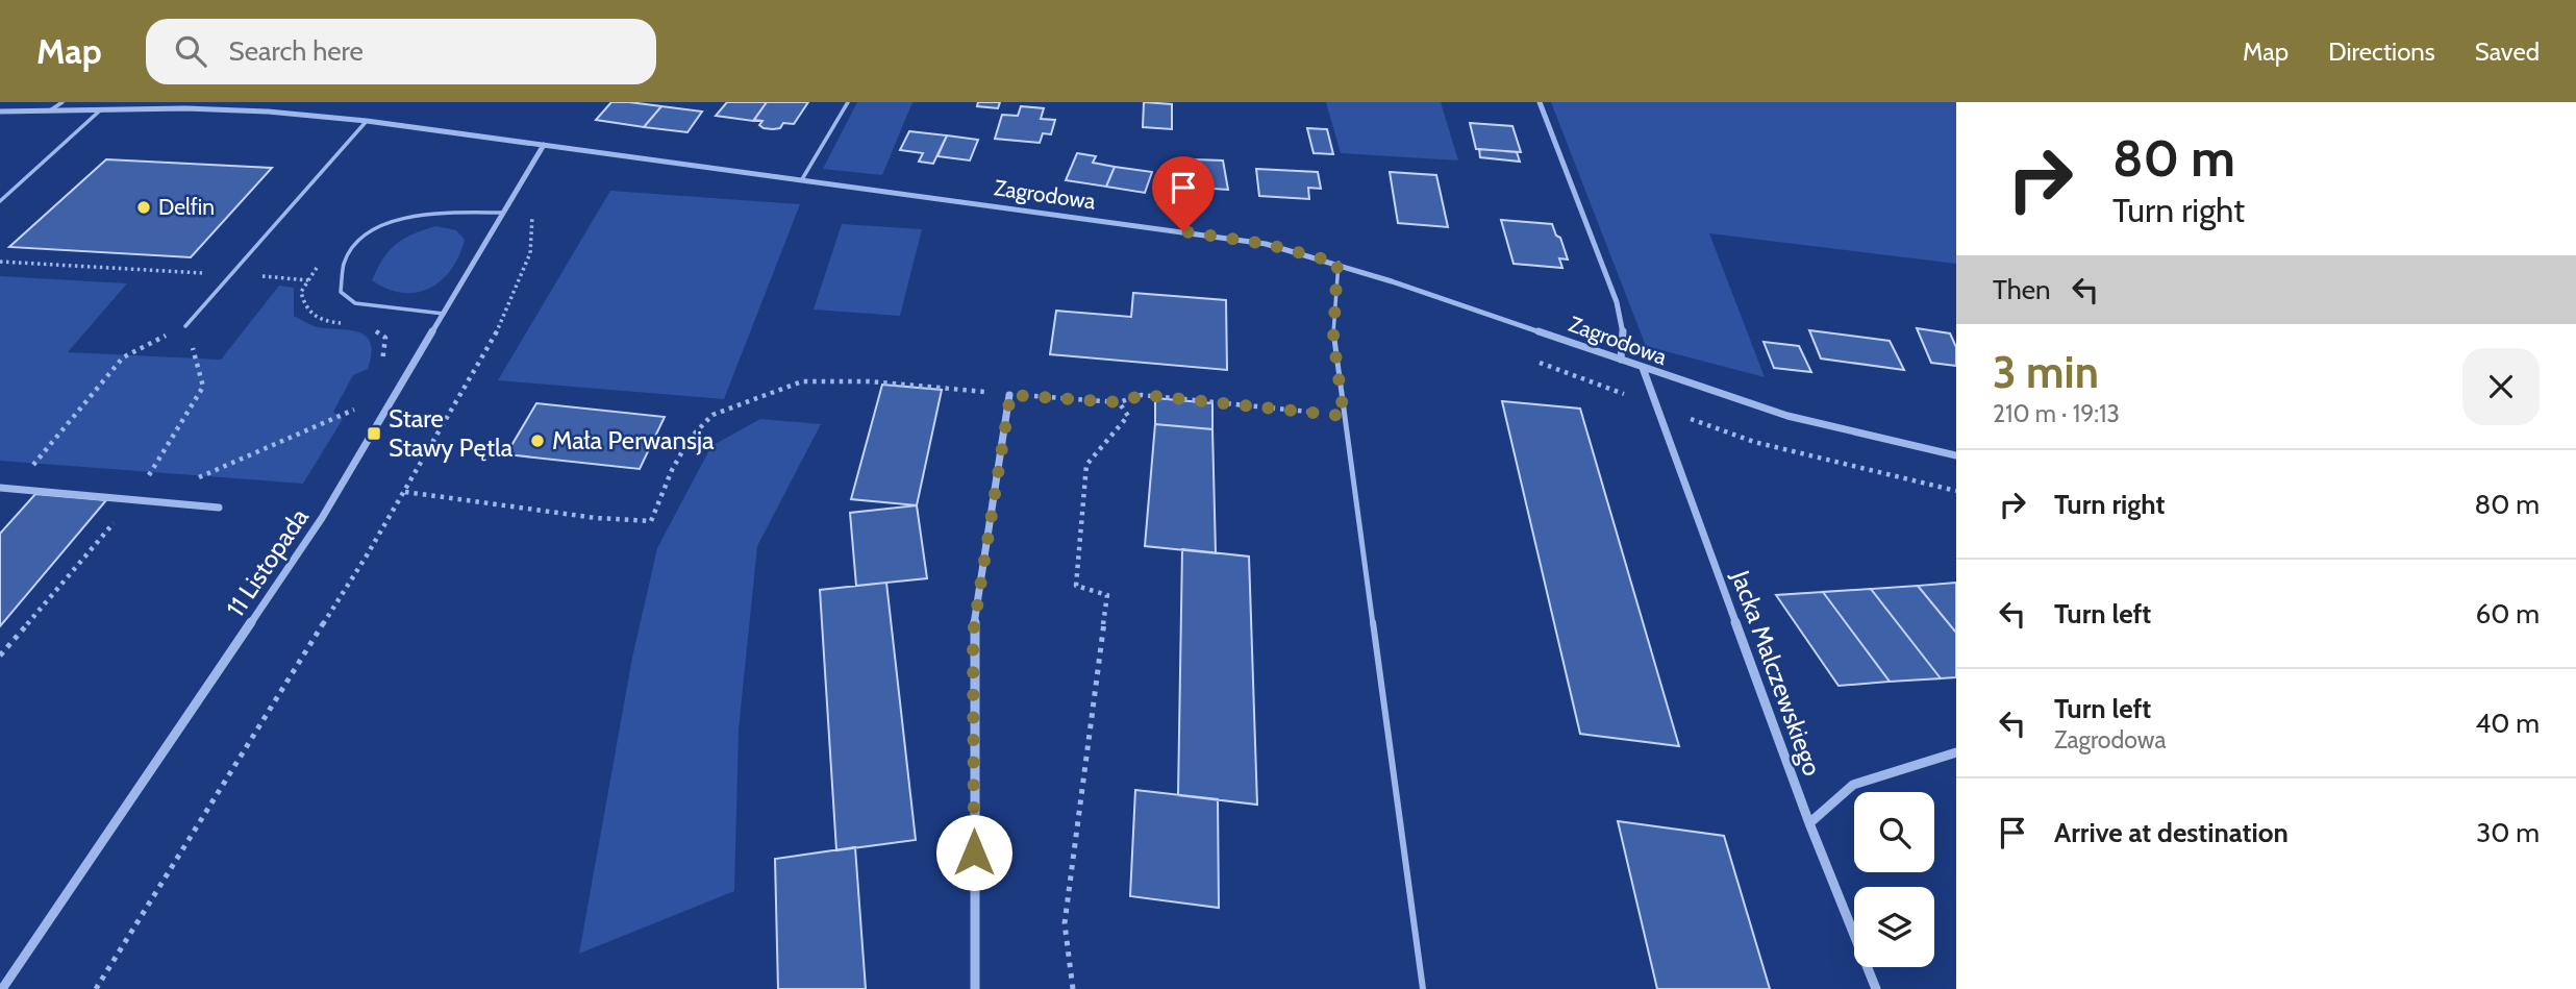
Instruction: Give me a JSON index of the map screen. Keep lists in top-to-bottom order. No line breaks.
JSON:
{"streets":{"street":["Zagrodowa","11 Listopada","Jacka Malczewskiego"]},"crossings":[["Zagrodowa","11 Listopada"],["Zagrodowa","Jacka Malczewskiego"]],"places":{"other":["Delfin","Mała Perwansja"],"transit":["Stare Stawy Pętla"]},"page":{"header":"Map","search":"Search here","nav":["Map","Directions","Saved"],"turn":["80 m","Turn right"],"then":"Then","heading":["3 min","210 m · 19:13"],"list":[{"name":"Turn right","value":"80 m"},{"name":"Turn left","value":"60 m"},{"name":"Turn left","note":"Zagrodowa","value":"40 m"},{"name":"Arrive at destination","value":"30 m"}]}}
